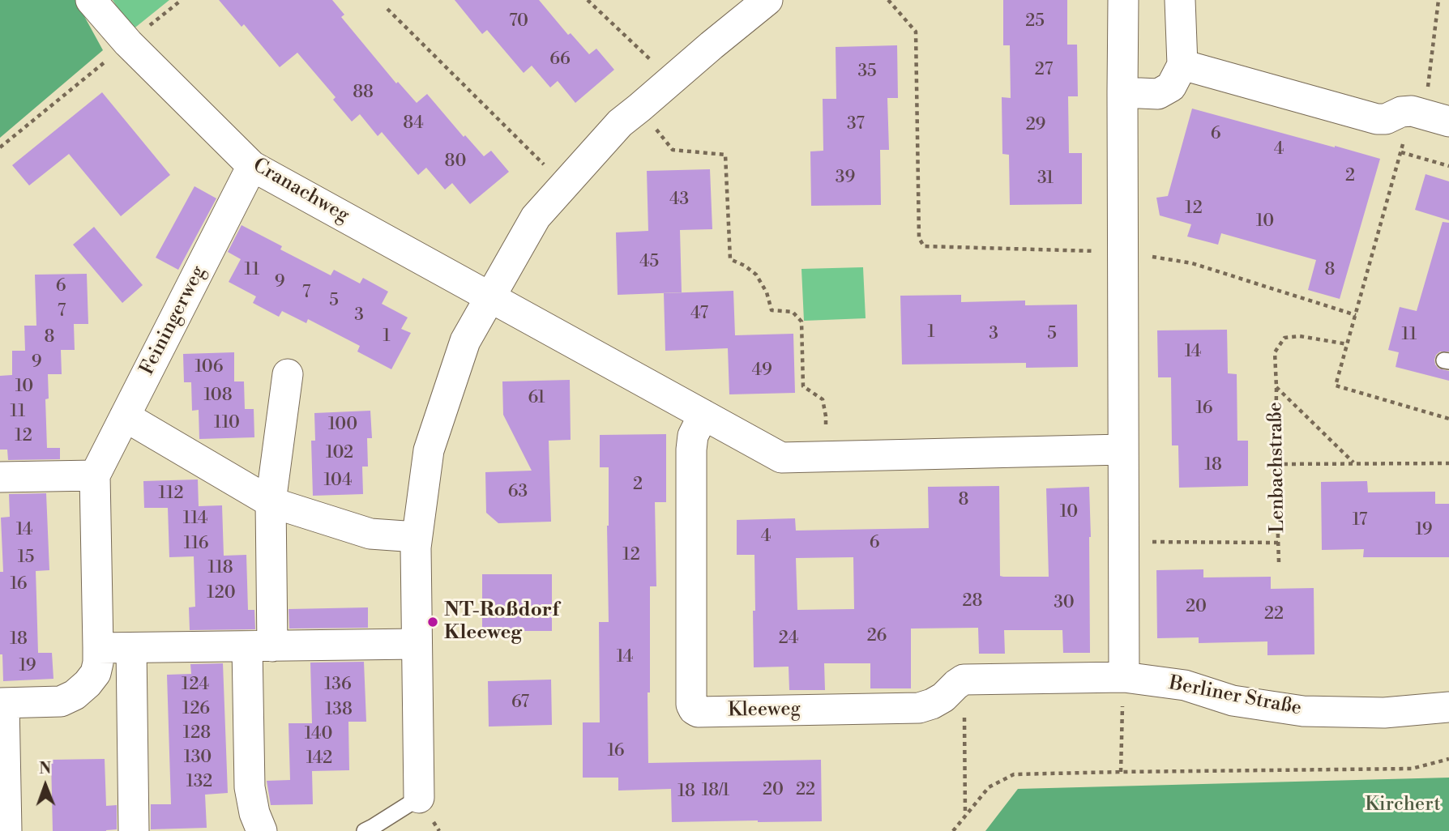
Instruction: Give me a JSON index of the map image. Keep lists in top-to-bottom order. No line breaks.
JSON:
{"streets":{"street":["Cranachweg","Feiningerweg","Berliner Straße","Kleeweg"],"path":["Lenbachstraße"]},"crossings":[["Cranachweg","Feiningerweg"]],"parks":["Kirchert"],"places":["NT-Roßdorf Kleeweg"],"house_numbers":["70","25","66","27","35","88","84","37","29","6","4","80","2","39","31","43","12","10","45","11","8","9","6","7","5","7","47","3","1","3","5","11","1","8","14","9","106","49","10","108","61","16","11","110","100","12","102","18","104","2","63","112","8","10","114","17","14","19","4","6","116","12","15","118","16","120","28","30","20","22","26","24","18","14","19","124","136","67","126","138","128","140","16","130","142","132","20","22","18/1","18"],"north":"top"}
